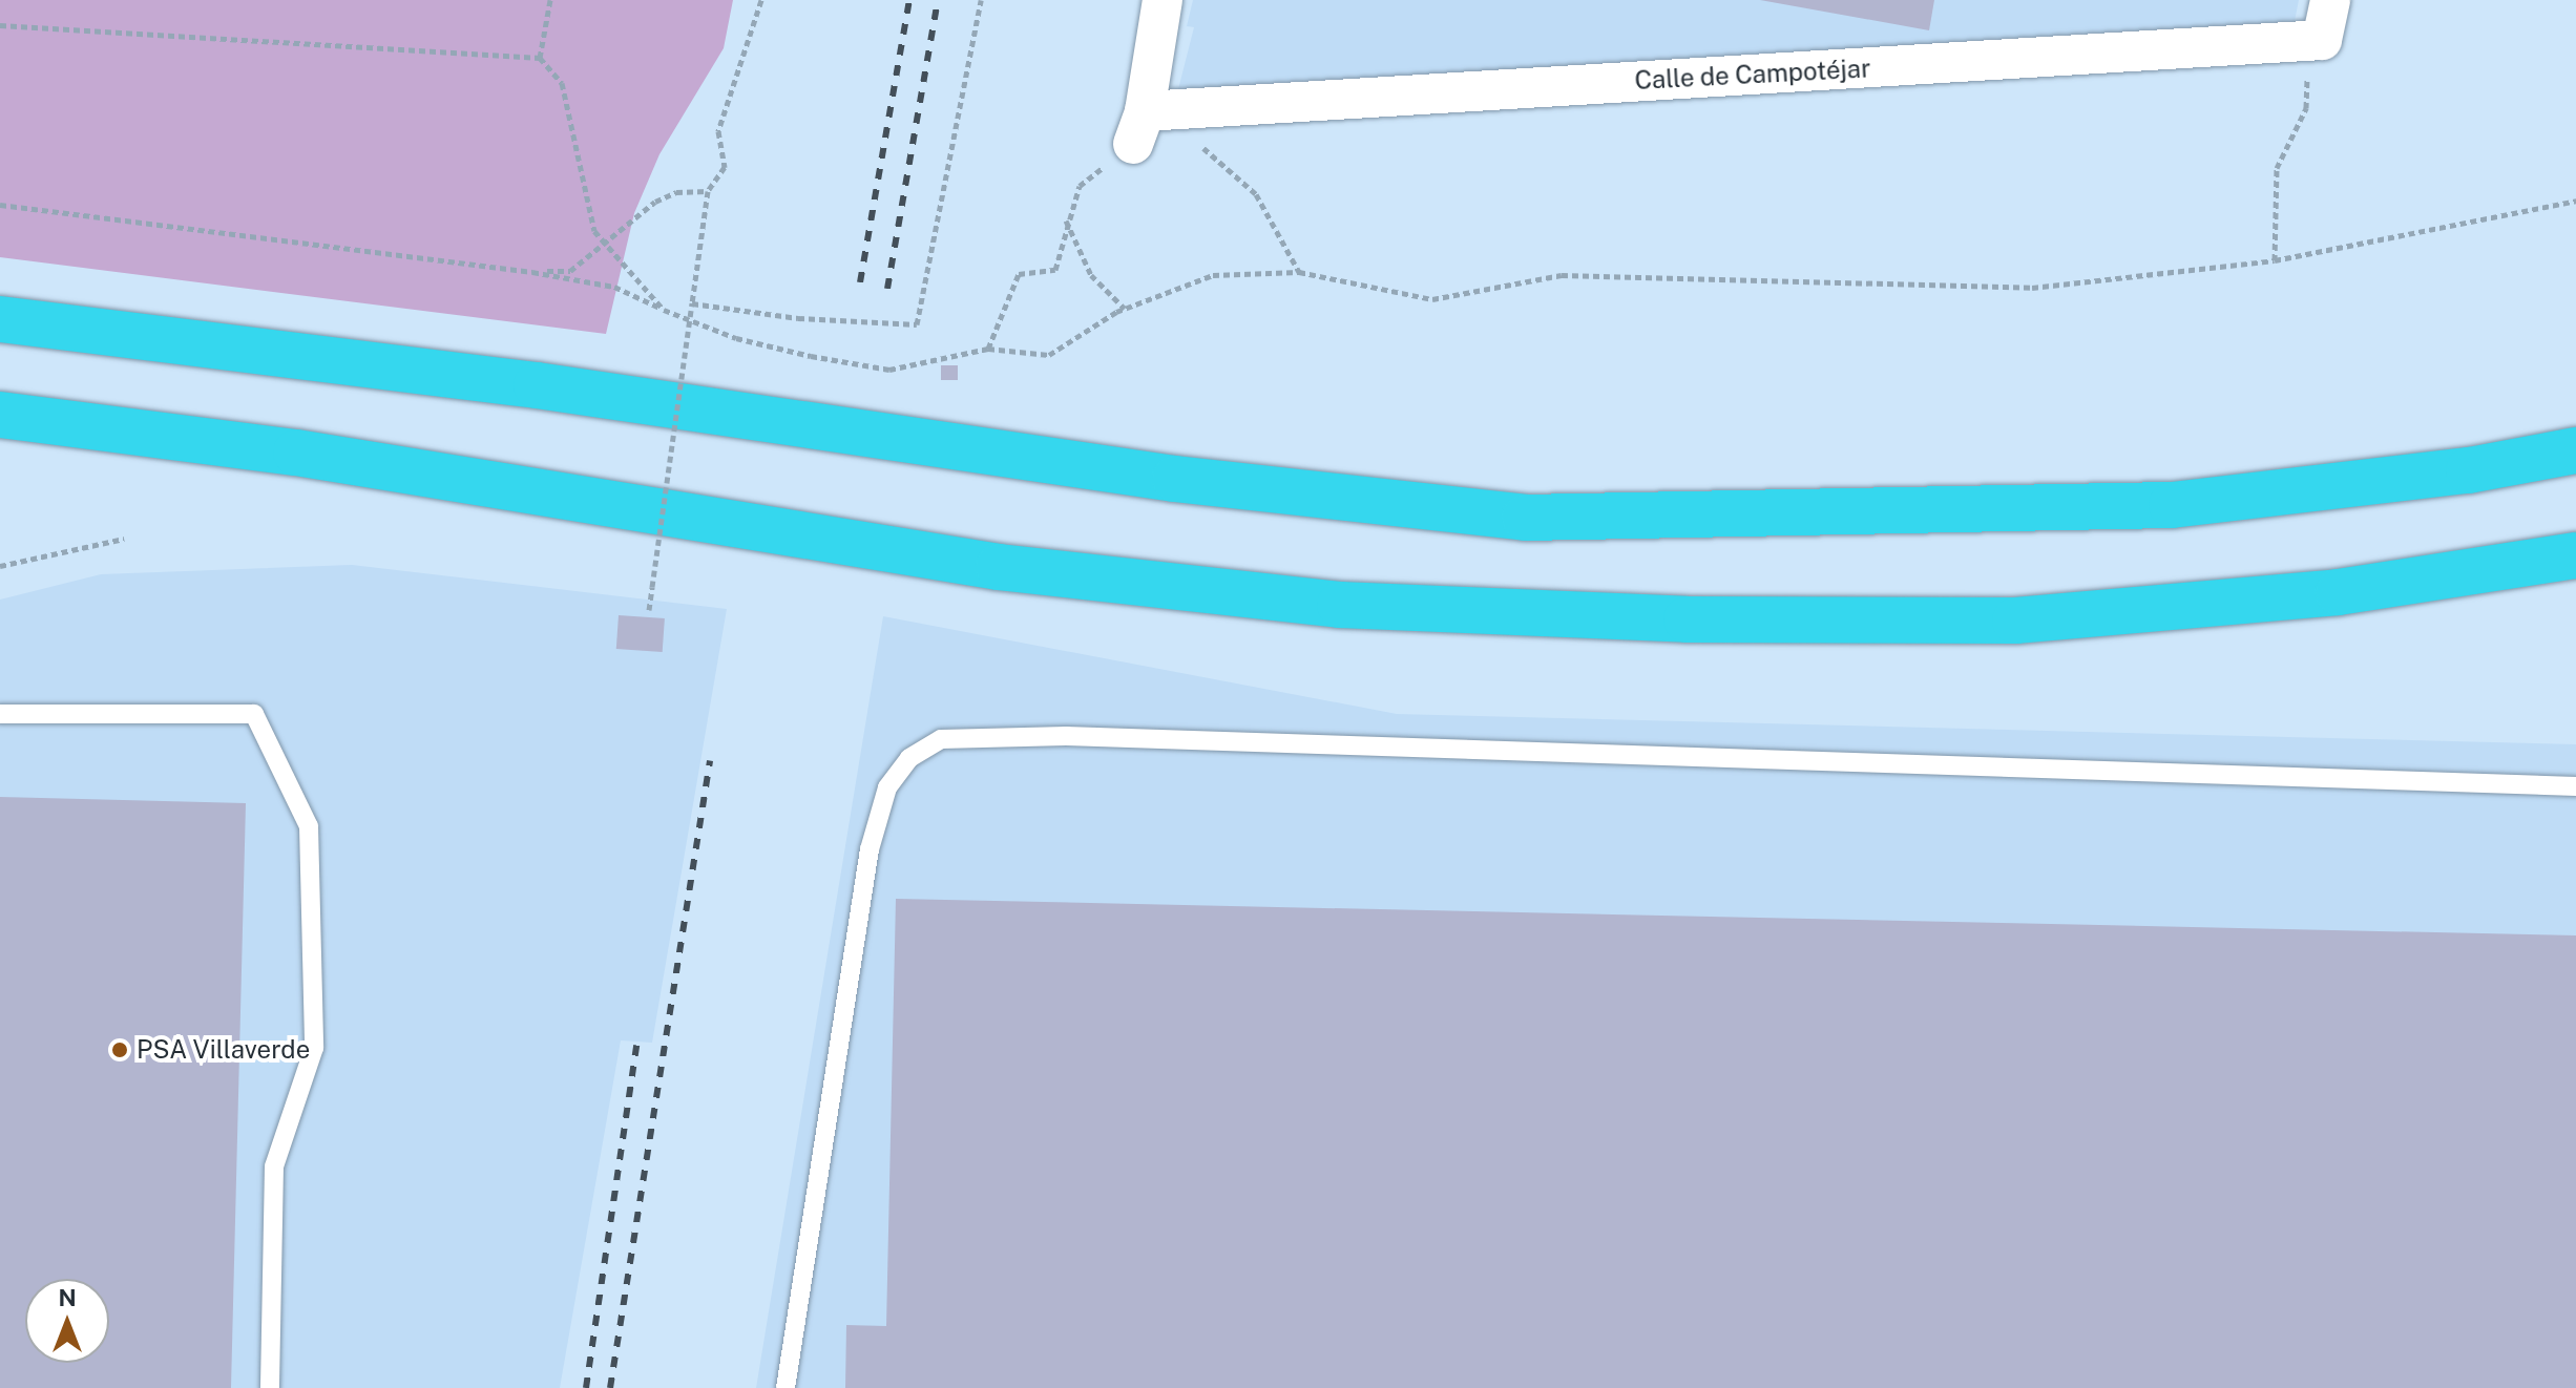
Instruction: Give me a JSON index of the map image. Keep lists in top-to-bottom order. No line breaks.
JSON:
{"streets":{"street":["Calle de Campotéjar"]},"places":["PSA Villaverde"],"north":"top"}
